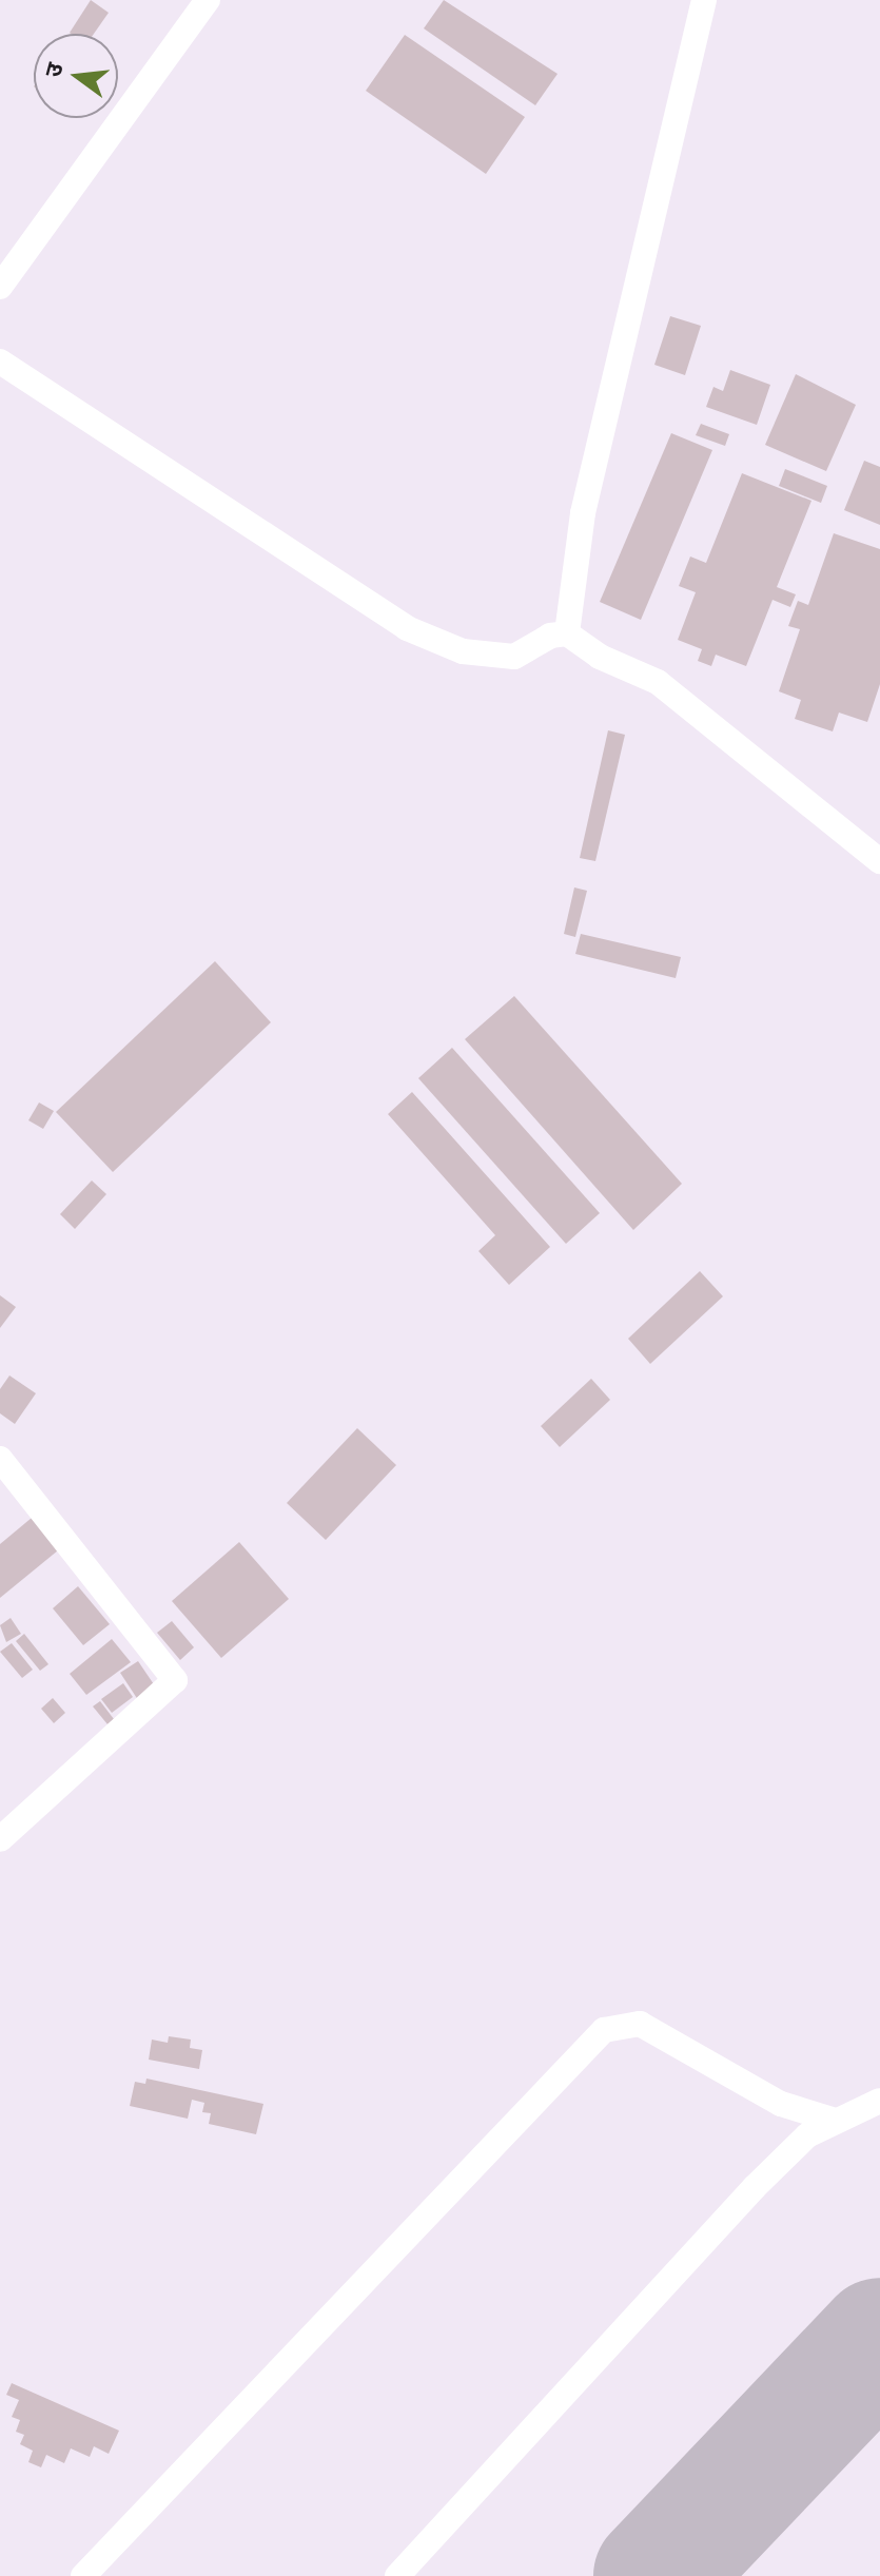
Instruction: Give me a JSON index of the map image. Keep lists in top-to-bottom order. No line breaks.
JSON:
{"north":"left"}
